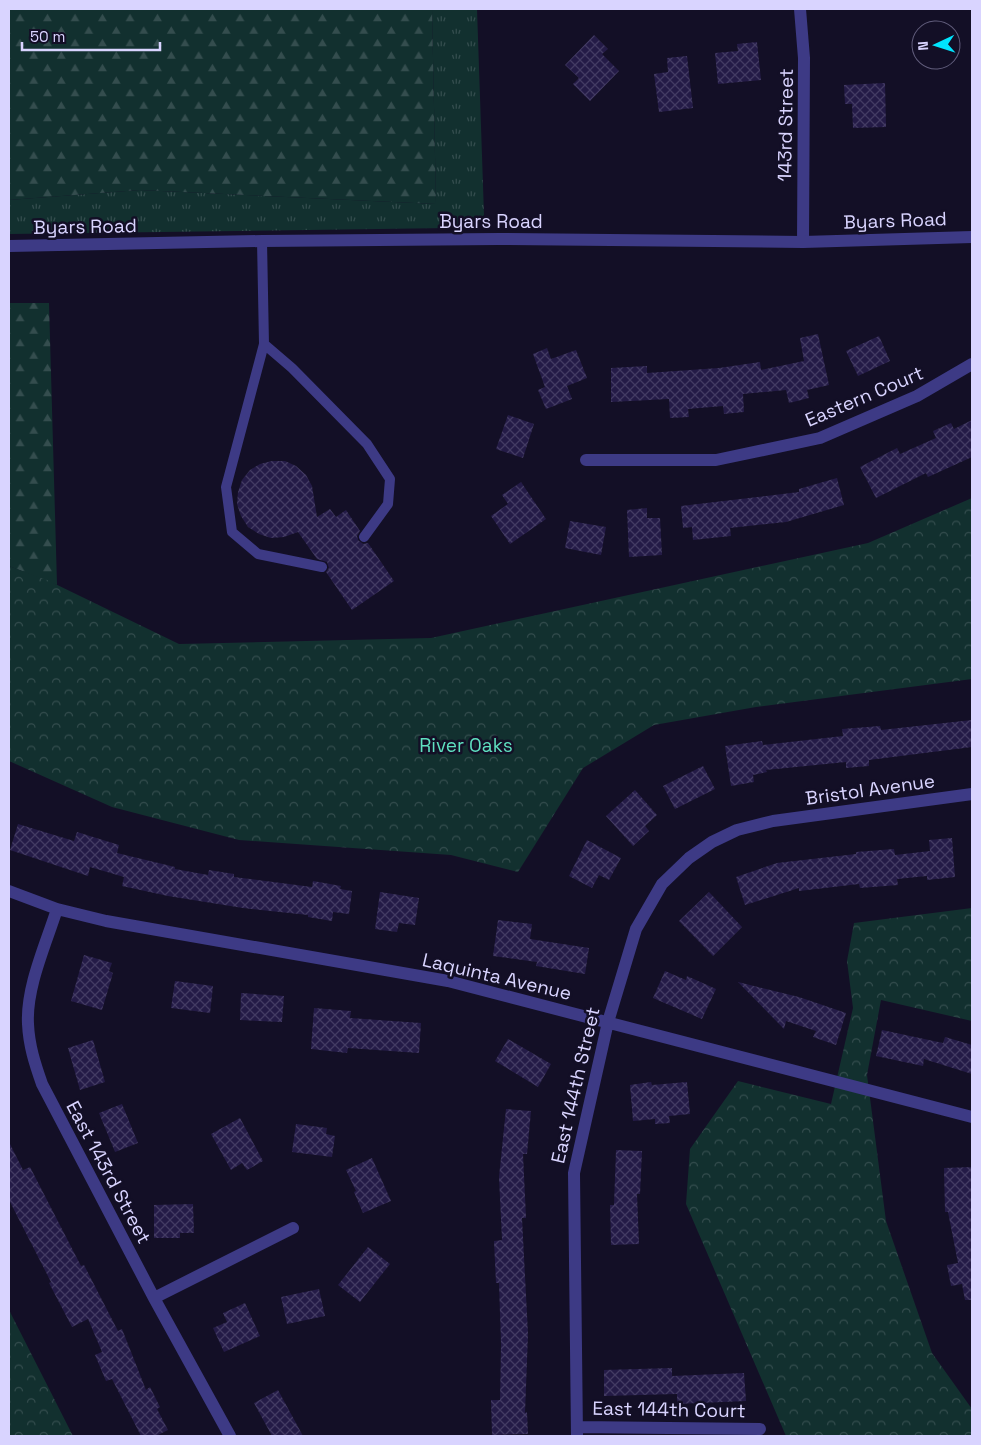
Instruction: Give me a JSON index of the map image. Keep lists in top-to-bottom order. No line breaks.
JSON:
{"streets":{"street":["143rd Street","Byars Road","Eastern Court","Bristol Avenue","Laquinta Avenue","East 144th Street","East 143rd Street","East 144th Court"]},"crossings":[["143rd Street","Byars Road"],["Bristol Avenue","East 144th Street"],["Laquinta Avenue","East 144th Street"],["Laquinta Avenue","East 143rd Street"],["East 144th Street","East 144th Court"]],"parks":["River Oaks"],"scale_bar":"50 m","north":"left"}
